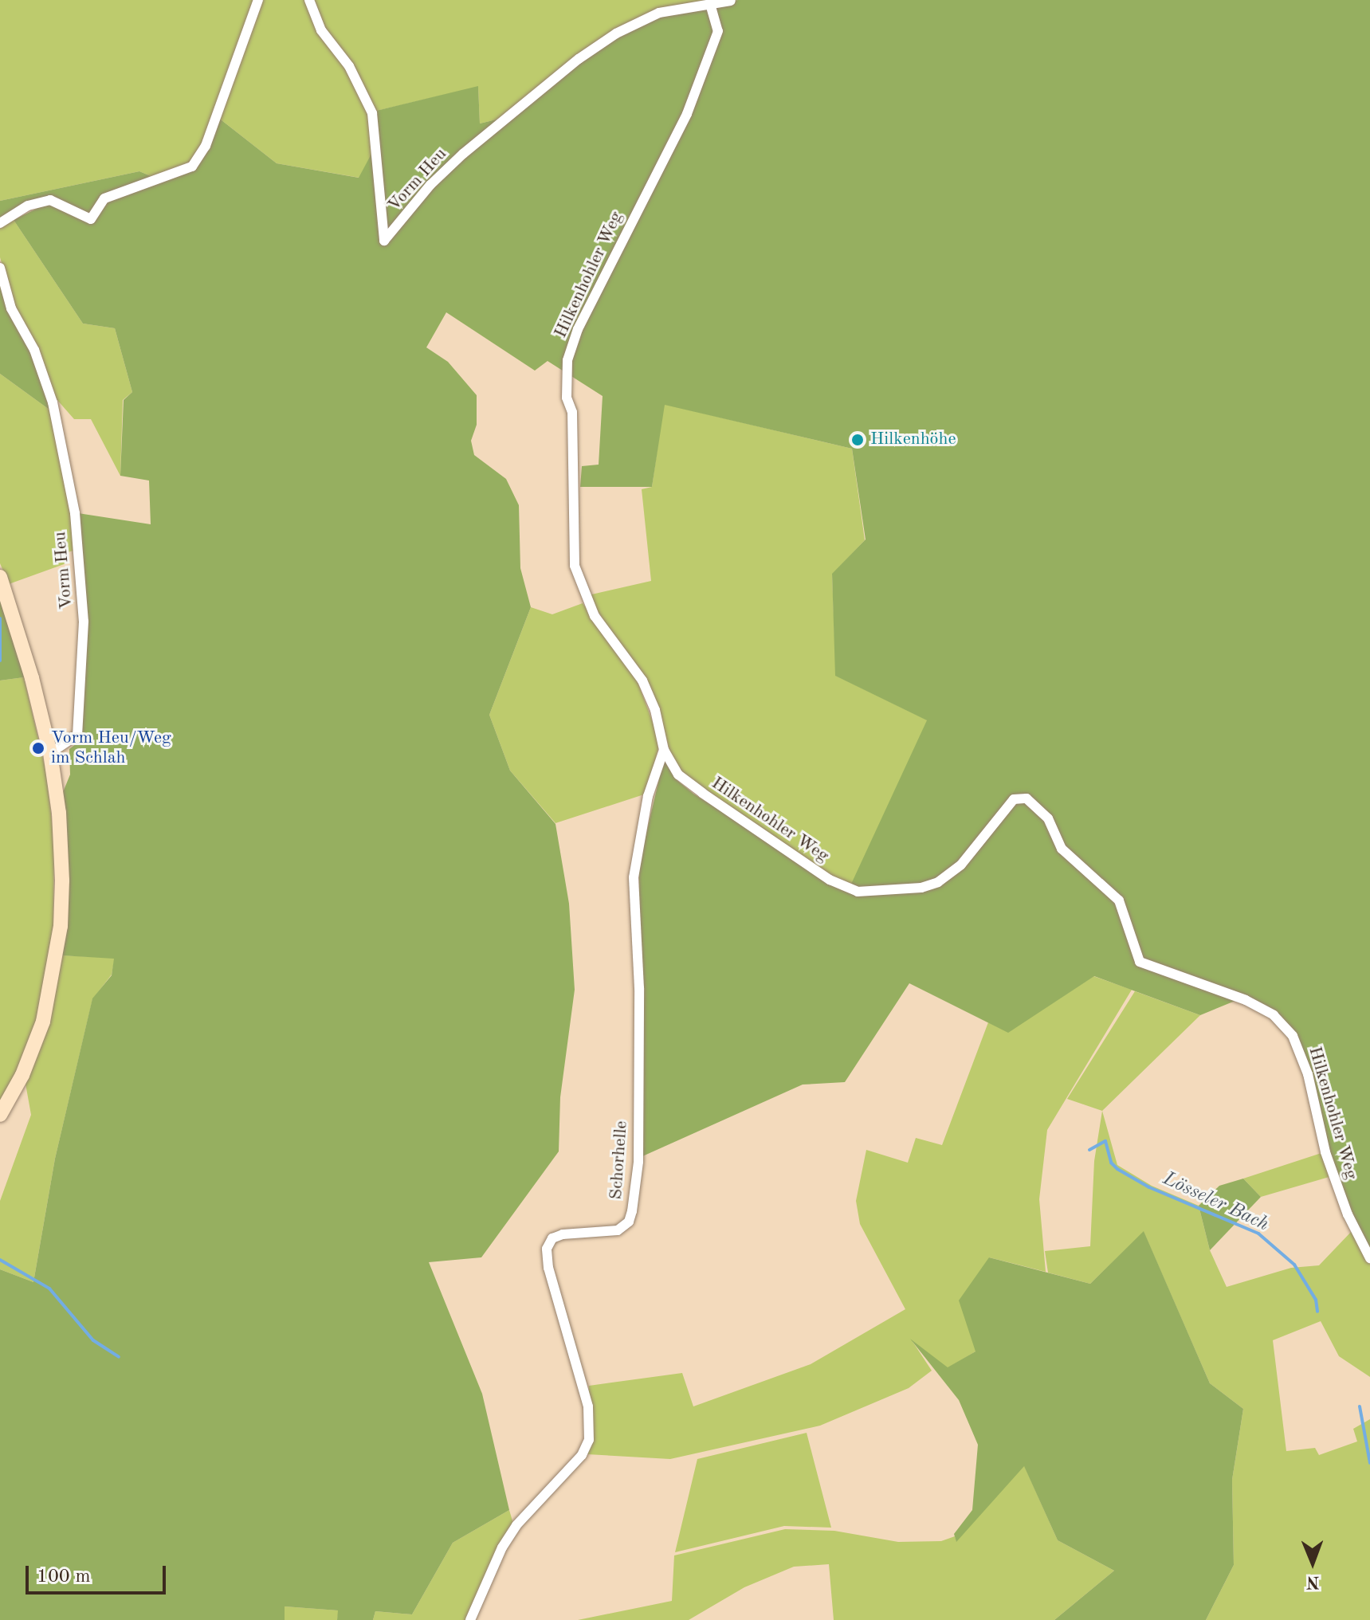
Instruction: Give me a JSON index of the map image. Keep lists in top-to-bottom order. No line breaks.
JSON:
{"streets":{"street":["Vorm Heu","Hilkenhohler Weg","Schorhelle"]},"crossings":[["Vorm Heu","Hilkenhohler Weg"],["Hilkenhohler Weg","Schorhelle"]],"water":["Lösseler Bach"],"places":["Hilkenhöhe","Vorm Heu/Weg im Schlah"],"scale_bar":"100 m","north":"bottom"}
